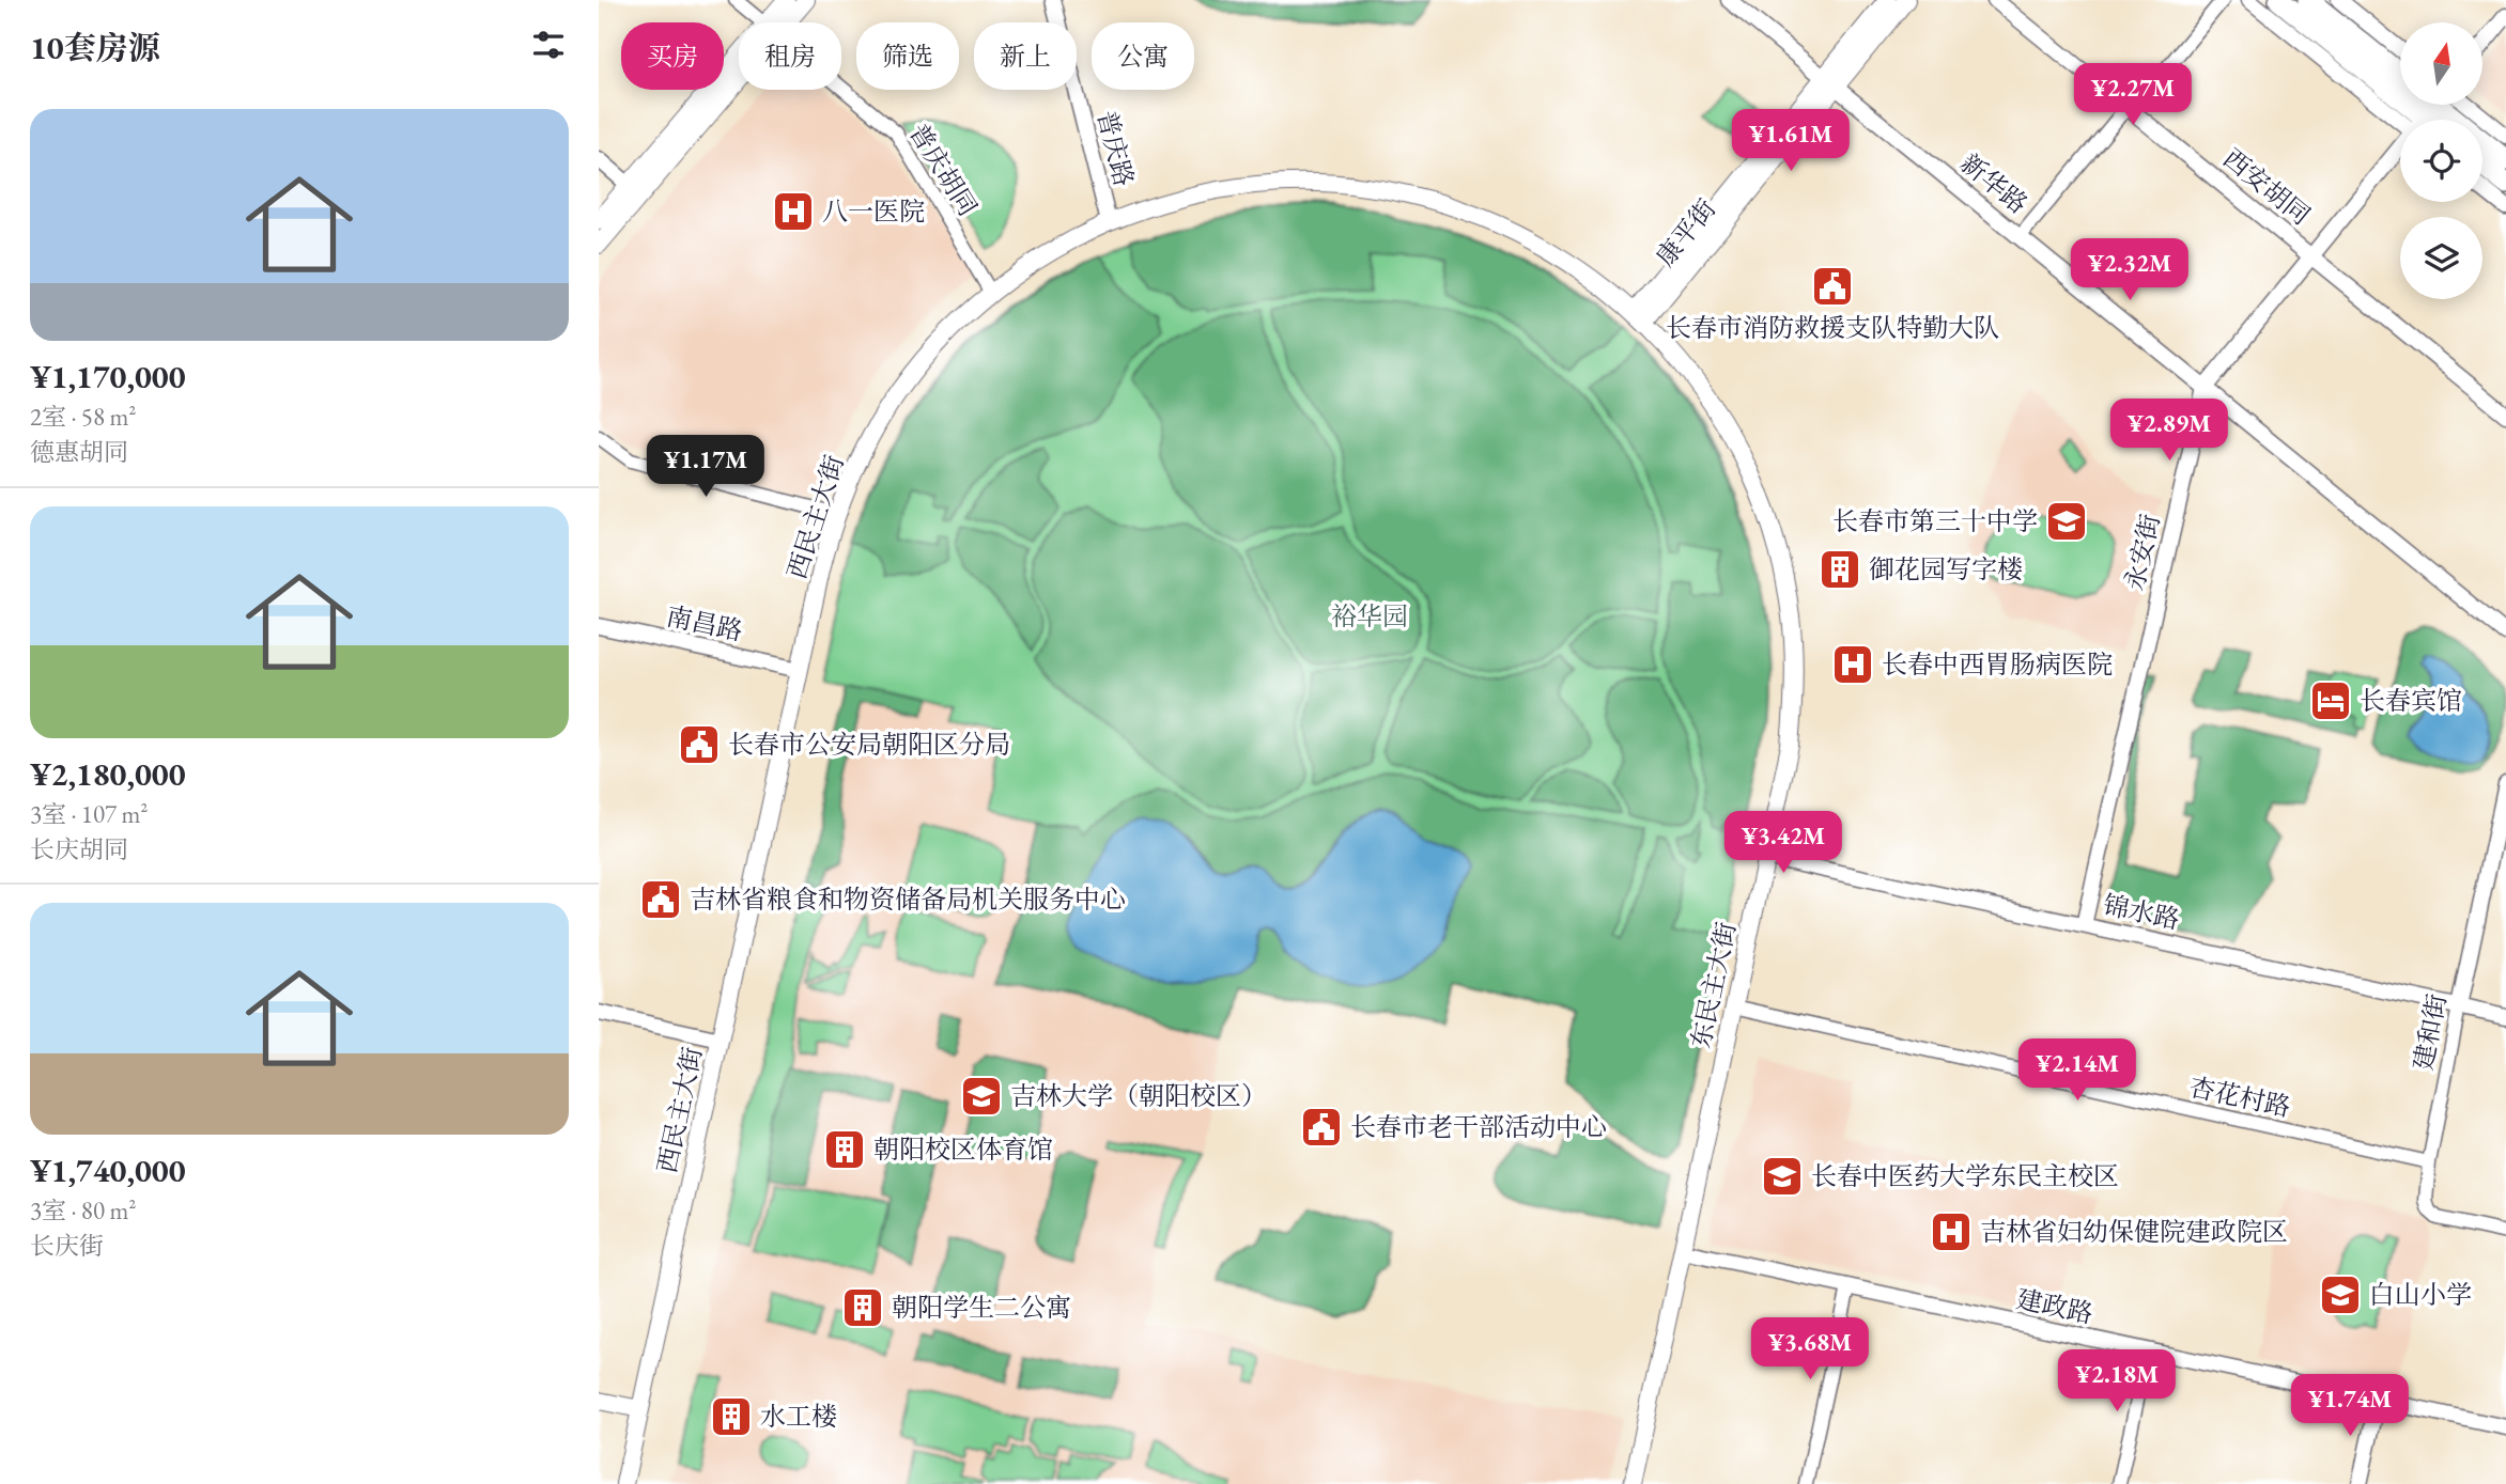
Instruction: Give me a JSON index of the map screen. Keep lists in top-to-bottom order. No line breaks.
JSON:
{"streets":{"main road":["康平街","西民主大街","东民主大街"],"street":["普庆路","普庆胡同","新华路","西安胡同","永安街","南昌路","锦水路","建和街","杏花村路","建政路"]},"crossings":[["普庆路","西民主大街"],["普庆胡同","西民主大街"],["新华路","康平街"],["新华路","永安街"],["西安胡同","永安街"],["康平街","西民主大街"],["康平街","东民主大街"],["西民主大街","南昌路"],["西民主大街","东民主大街"],["永安街","锦水路"],["锦水路","东民主大街"],["锦水路","建和街"],["东民主大街","杏花村路"],["东民主大街","建政路"],["建和街","杏花村路"]],"parks":["裕华园"],"places":{"hospital":["八一医院","长春中西胃肠病医院","吉林省妇幼保健院建政院区"],"public building":["长春市消防救援支队特勤大队","长春市公安局朝阳区分局","吉林省粮食和物资储备局机关服务中心","长春市老干部活动中心"],"school or university":["长春市第三十中学","吉林大学（朝阳校区）","长春中医药大学东民主校区","白山小学"],"building":["御花园写字楼","朝阳校区体育馆","朝阳学生二公寓","水工楼"],"hotel":["长春宾馆"]},"north":"top","page":{"heading":"10套房源","chip":["买房","租房","筛选","新上","公寓"],"price":["¥2.27M","¥1.61M","¥2.32M","¥2.89M","¥1.17M","¥3.42M","¥2.14M","¥3.68M","¥2.18M","¥1.74M"],"list":[{"name":"¥1,170,000","note":"2室 · 58 m² · 德惠胡同"},{"name":"¥2,180,000","note":"3室 · 107 m² · 长庆胡同"},{"name":"¥1,740,000","note":"3室 · 80 m² · 长庆街"}]}}
